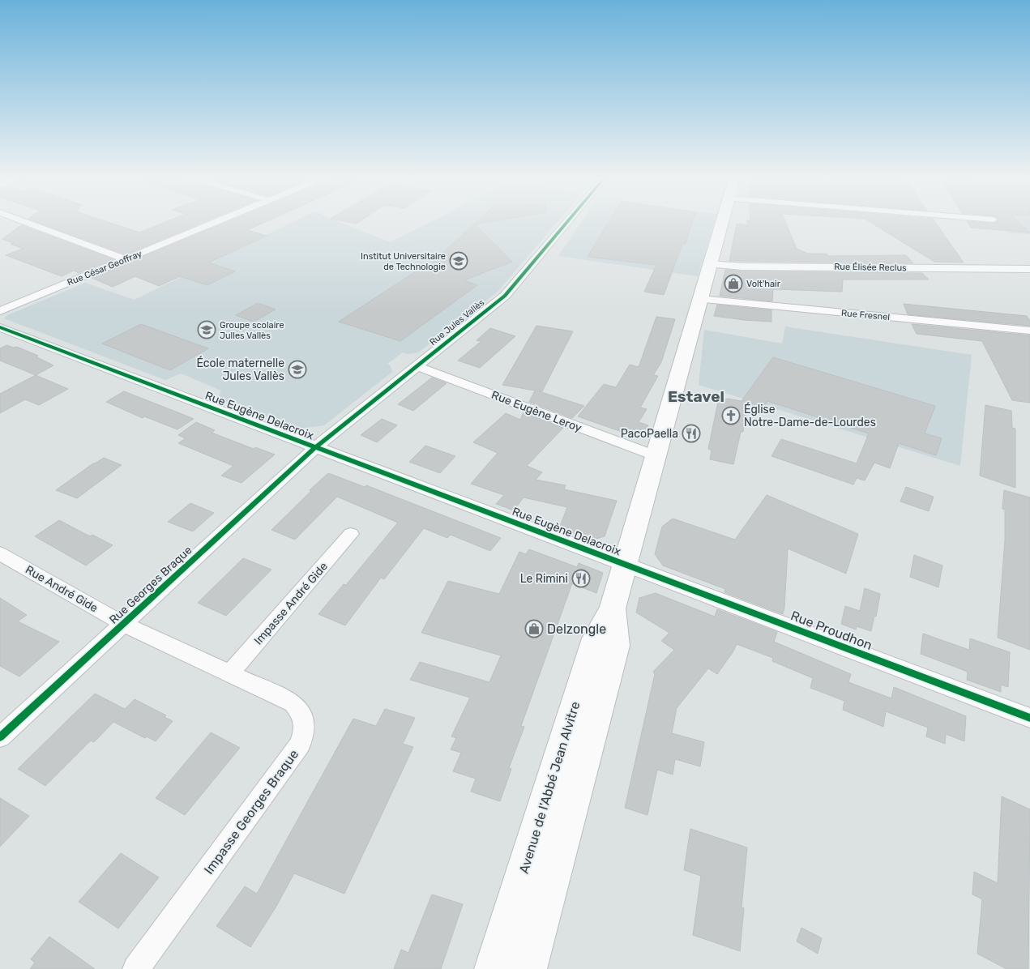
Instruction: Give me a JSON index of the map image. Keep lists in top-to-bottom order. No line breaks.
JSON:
{"streets":{"main road":["Avenue de l'Abbé Jean Alvitre"],"street":["Rue Élisée Reclus","Rue César Geoffray","Rue Fresnel","Rue Jules Vallès","Rue Eugène Leroy","Rue Eugène Delacroix","Rue Georges Braque","Rue André Gide","Impasse André Gide","Rue Proudhon","Impasse Georges Braque"]},"crossings":[["Rue Élisée Reclus","Avenue de l'Abbé Jean Alvitre"],["Rue Fresnel","Avenue de l'Abbé Jean Alvitre"],["Rue Jules Vallès","Rue Eugène Leroy"],["Rue Jules Vallès","Rue Eugène Delacroix"],["Rue Jules Vallès","Rue Georges Braque"],["Rue Eugène Leroy","Avenue de l'Abbé Jean Alvitre"],["Rue Eugène Delacroix","Rue Georges Braque"],["Rue Eugène Delacroix","Rue Proudhon"],["Rue Eugène Delacroix","Avenue de l'Abbé Jean Alvitre"],["Rue Georges Braque","Rue André Gide"],["Rue Georges Braque","Impasse Georges Braque"],["Rue André Gide","Impasse Georges Braque"],["Impasse André Gide","Impasse Georges Braque"],["Rue Proudhon","Avenue de l'Abbé Jean Alvitre"]],"districts":["Estavel"],"places":{"school or university":["Institut Universitaire de Technologie","Groupe scolaire Julles Vallès","École maternelle Jules Vallès"],"shop":["Volt'hair","Delzongle"],"church":["Église Notre-Dame-de-Lourdes"],"restaurant":["PacoPaella","Le Rimini"]}}
